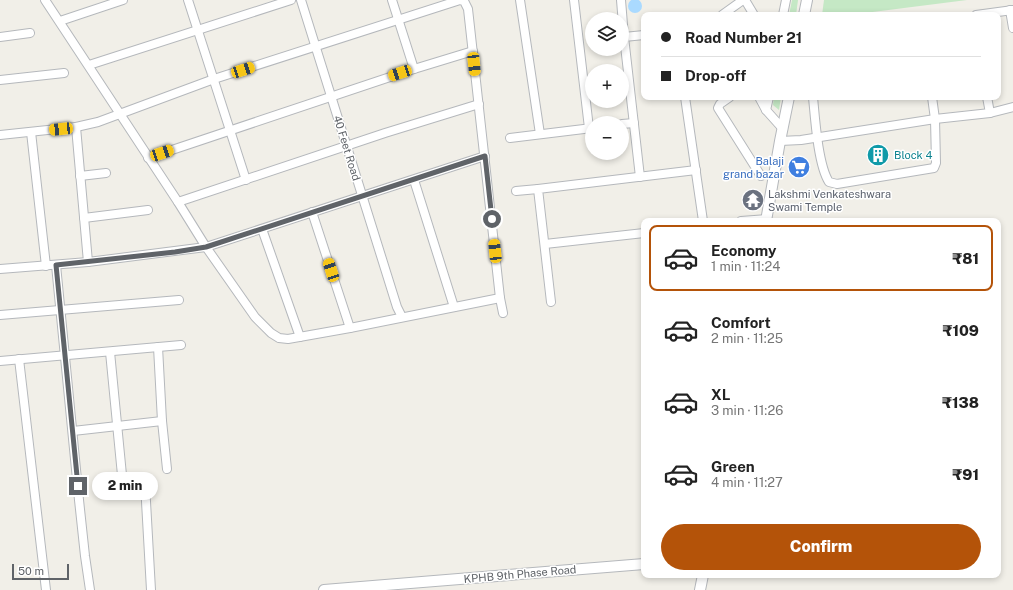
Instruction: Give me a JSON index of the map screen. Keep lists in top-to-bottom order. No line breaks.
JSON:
{"streets":{"street":["40 Feet Road","KPHB 9th Phase Road"]},"places":{"building":["Block 4"],"supermarket":["Balaji grand bazar"],"temple":["Lakshmi Venkateshwara Swami Temple"]},"scale_bar":"50 m","page":{"map_buttons":["+","−"],"banner":["Road Number 21","Drop-off"],"list":[{"name":"Economy","note":"1 min · 11:24","value":"₹81"},{"name":"Comfort","note":"2 min · 11:25","value":"₹109"},{"name":"XL","note":"3 min · 11:26","value":"₹138"},{"name":"Green","note":"4 min · 11:27","value":"₹91"}],"bubble":"2 min","buttons":"Confirm","scale":"50 m"}}
